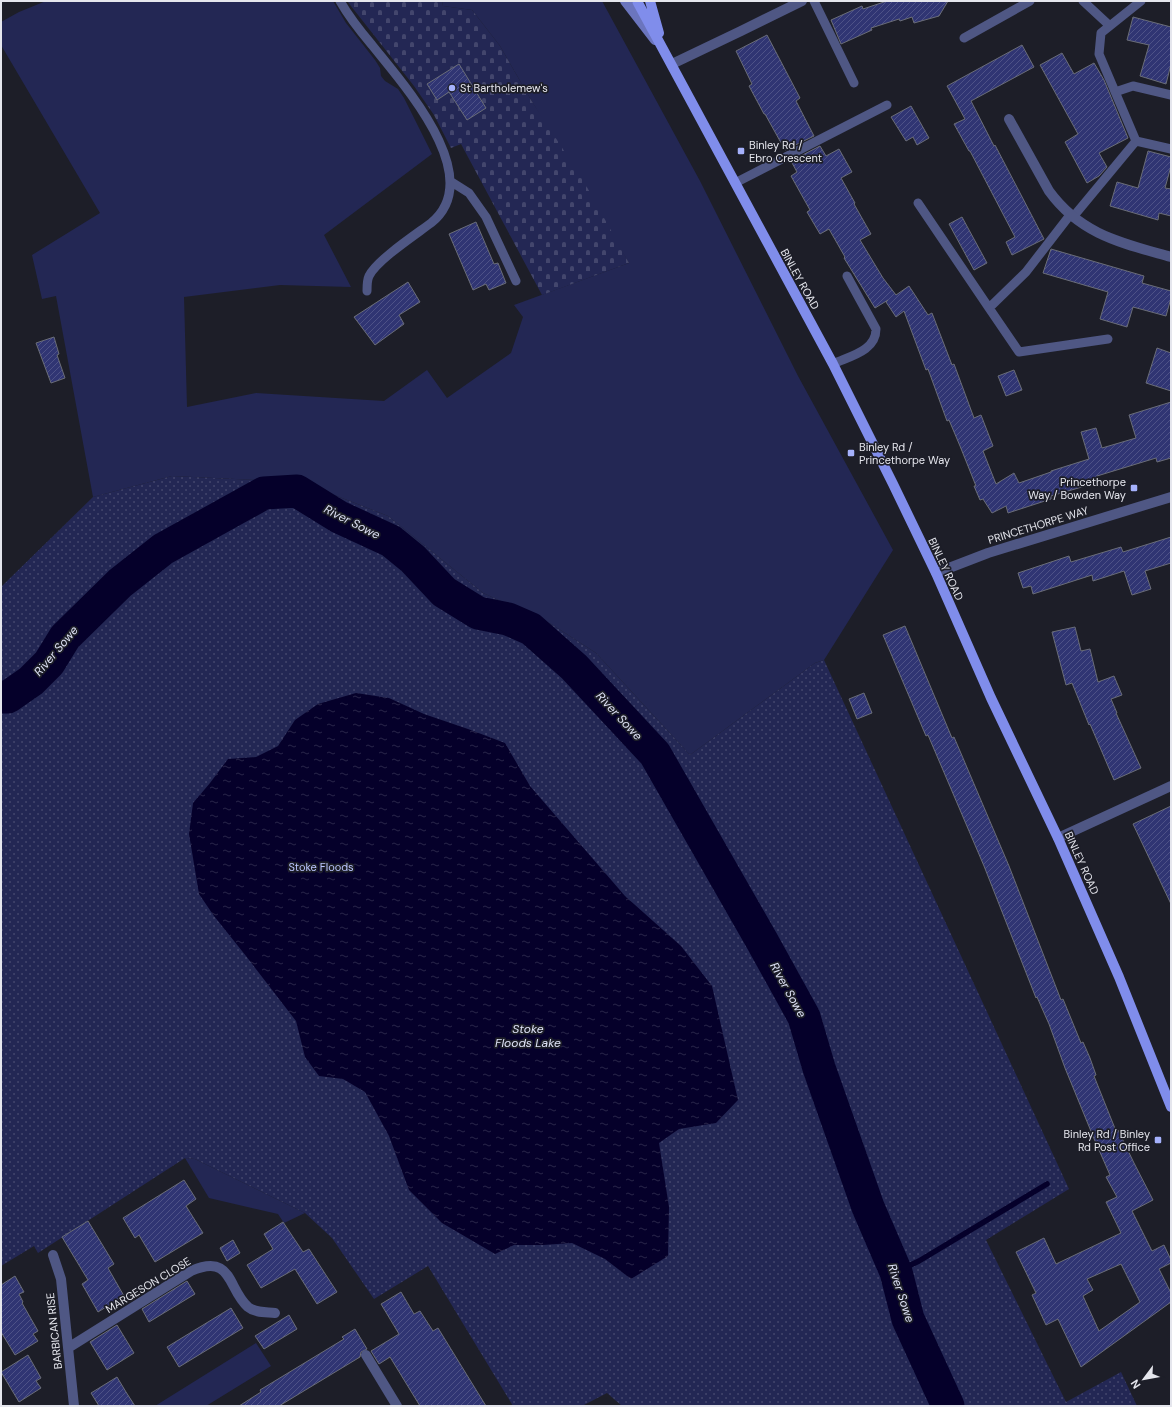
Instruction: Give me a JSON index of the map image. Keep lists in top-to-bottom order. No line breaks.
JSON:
{"streets":{"main road":["BINLEY ROAD"],"street":["PRINCETHORPE WAY","MARGESON CLOSE","BARBICAN RISE"]},"crossings":[["BINLEY ROAD","PRINCETHORPE WAY"],["MARGESON CLOSE","BARBICAN RISE"]],"water":["River Sowe","Stoke Floods Lake"],"parks":["Stoke Floods"],"places":{"other":["St Bartholemew's"],"transit":["Binley Rd / Ebro Crescent","Binley Rd / Princethorpe Way","Princethorpe Way / Bowden Way","Binley Rd / Binley Rd Post Office"]},"north":"bottom left"}
